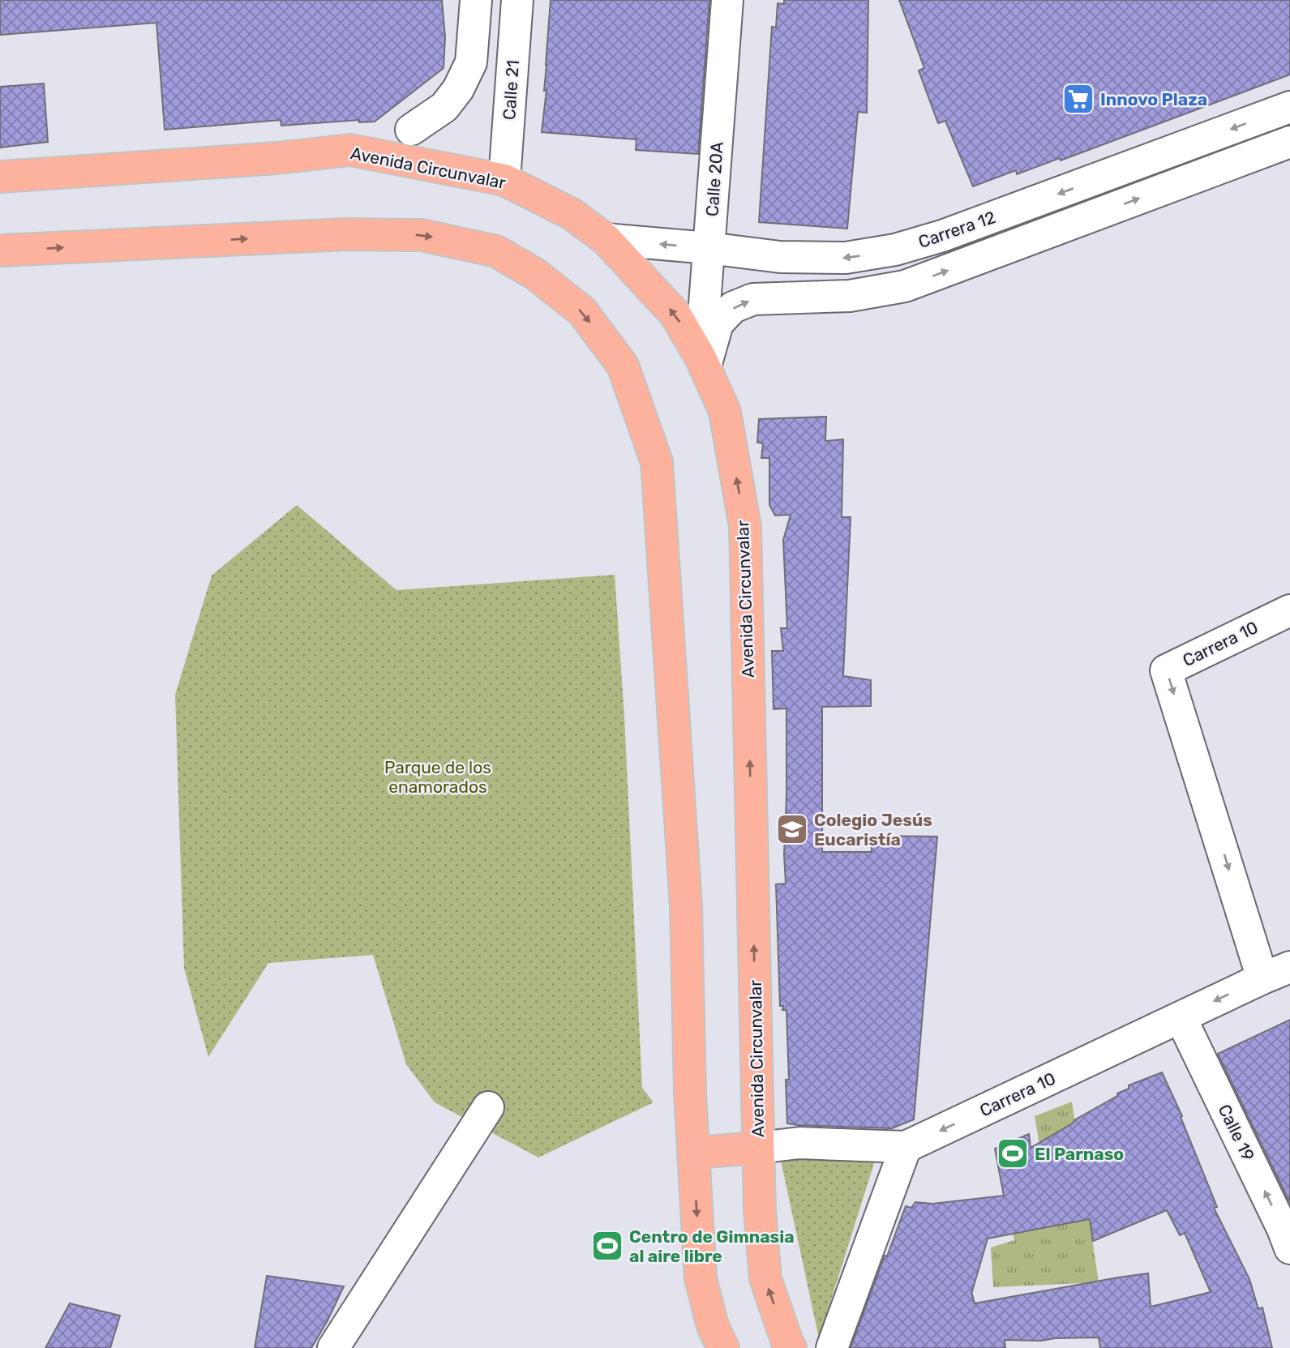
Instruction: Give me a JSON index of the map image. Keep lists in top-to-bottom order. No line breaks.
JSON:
{"streets":{"main road":["Avenida Circunvalar"],"street":["Calle 21","Calle 20A","Carrera 12","Carrera 10","Calle 19"]},"crossings":[["Calle 21","Avenida Circunvalar"],["Avenida Circunvalar","Calle 20A"],["Avenida Circunvalar","Carrera 12"],["Avenida Circunvalar","Carrera 10"],["Calle 20A","Carrera 12"],["Carrera 10","Calle 19"]],"one_way":["Avenida Circunvalar","Calle 19"],"parks":["Parque de los enamorados"],"places":{"supermarket":["Innovo Plaza"],"school or university":["Colegio Jesús Eucaristía"],"sports":["El Parnaso","Centro de Gimnasia al aire libre"]}}
